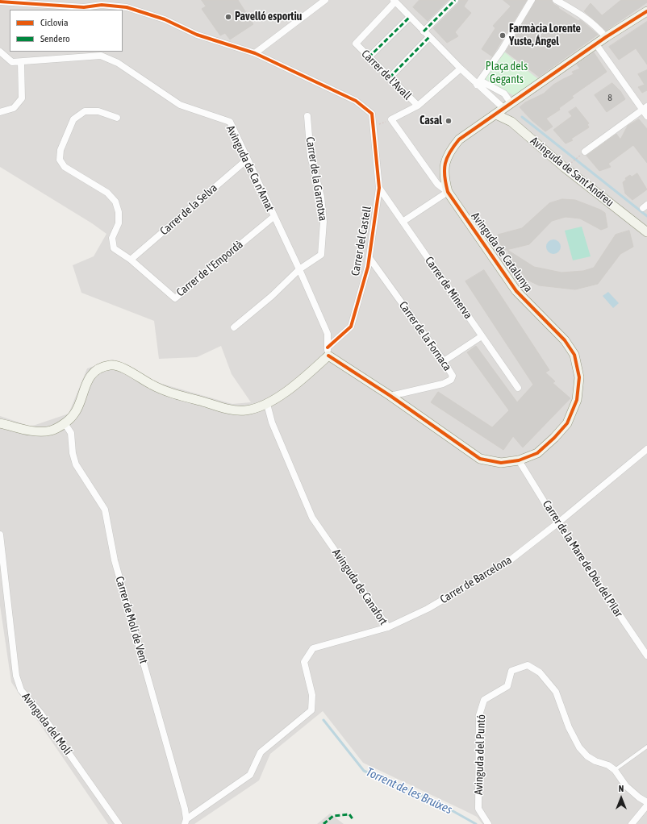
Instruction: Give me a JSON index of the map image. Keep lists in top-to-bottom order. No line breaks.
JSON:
{"streets":{"street":["Carrer de l'Avall","Avinguda de Ca n'Amat","Avinguda de Sant Andreu","Carrer de la Garrotxa","Carrer de la Selva","Carrer del Castell","Avinguda de Catalunya","Carrer de l'Empordà","Carrer de Minerva","Carrer de la Fornaca","Carrer de la Mare de Déu del Pilar","Carrer de Barcelona","Avinguda de Canafort","Carrer de Molí de Vent","Avinguda del Molí","Avinguda del Puntó"]},"crossings":[["Avinguda de Ca n'Amat","Carrer de la Garrotxa"],["Avinguda de Ca n'Amat","Carrer de la Selva"],["Avinguda de Ca n'Amat","Carrer del Castell"],["Avinguda de Ca n'Amat","Avinguda de Catalunya"],["Avinguda de Ca n'Amat","Carrer de l'Empordà"],["Avinguda de Sant Andreu","Avinguda de Catalunya"],["Carrer de la Selva","Carrer de l'Empordà"],["Carrer del Castell","Avinguda de Catalunya"],["Carrer del Castell","Carrer de Minerva"],["Carrer del Castell","Carrer de la Fornaca"],["Avinguda de Catalunya","Carrer de la Fornaca"],["Avinguda de Catalunya","Carrer de la Mare de Déu del Pilar"],["Carrer de la Mare de Déu del Pilar","Carrer de Barcelona"],["Carrer de Barcelona","Avinguda de Canafort"],["Avinguda de Canafort","Carrer de Molí de Vent"]],"water":["Torrent de les Bruixes"],"parks":["Plaça dels Gegants"],"places":["Pavelló esportiu","Farmàcia Lorente Yuste, Ángel","Casal"],"house_numbers":["8"],"legend":["Ciclovía","Sendero"],"north":"top"}
